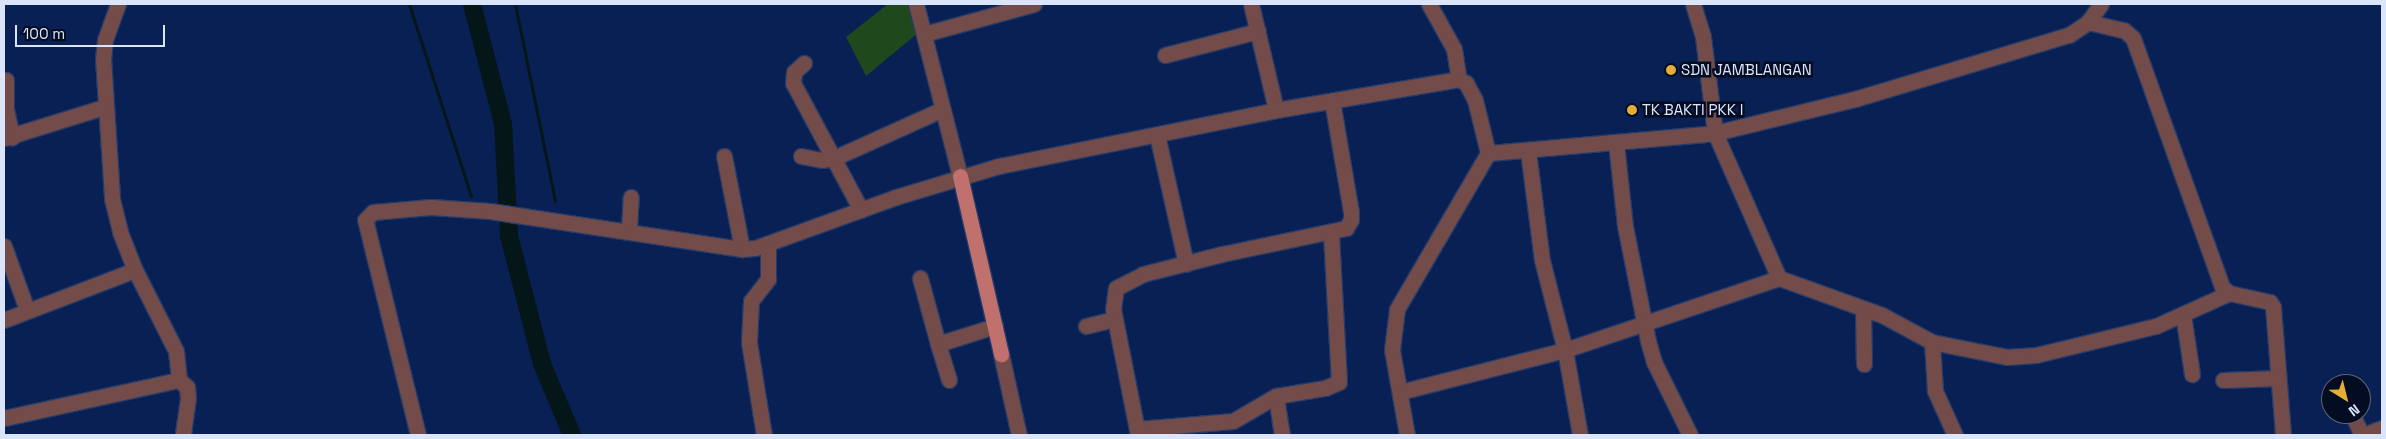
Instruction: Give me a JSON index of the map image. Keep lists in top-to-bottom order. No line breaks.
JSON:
{"places":["SDN JAMBLANGAN","TK BAKTI PKK I"],"scale_bar":"100 m","north":"bottom right"}
